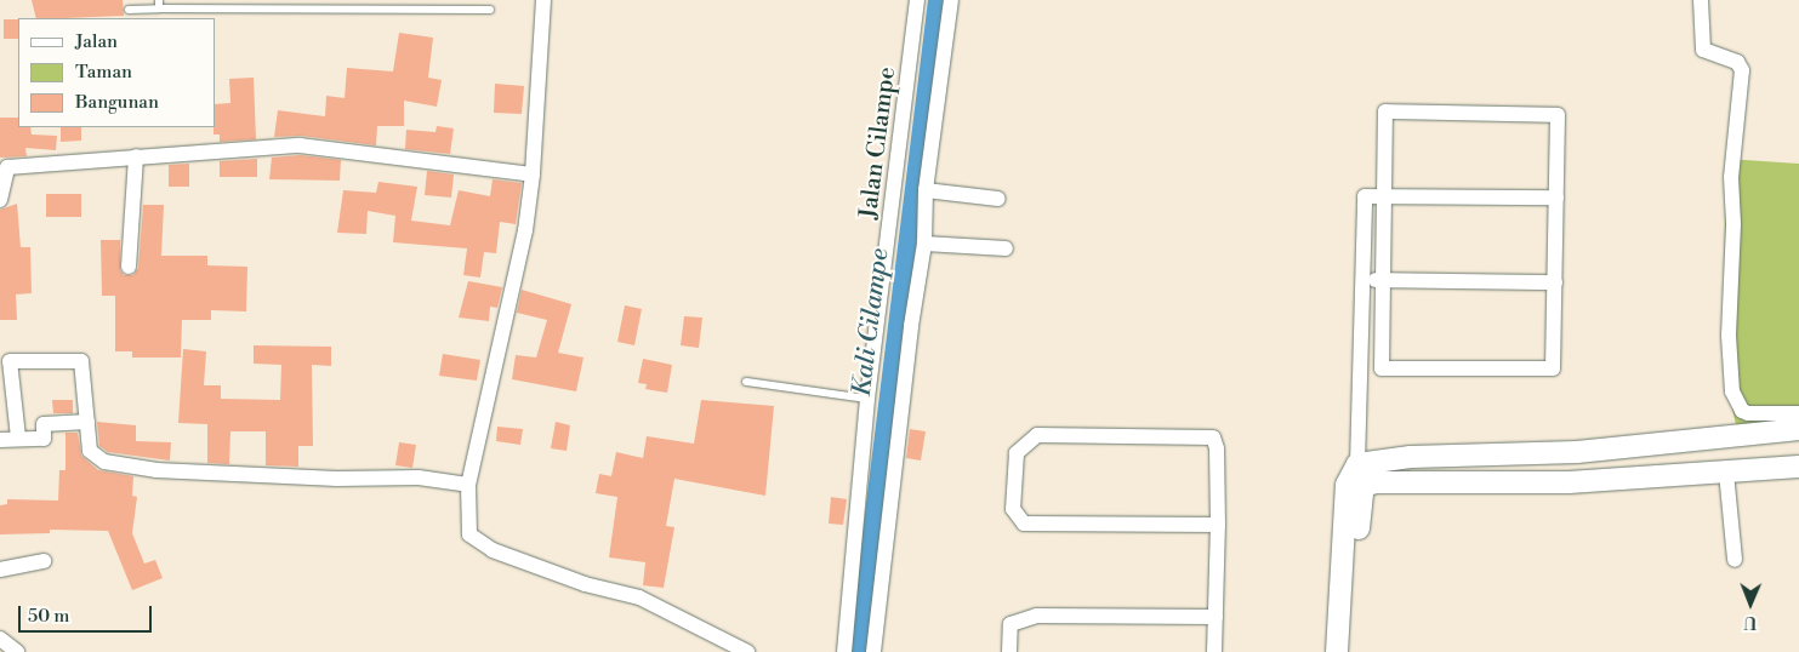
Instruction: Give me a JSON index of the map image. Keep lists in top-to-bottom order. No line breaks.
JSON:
{"streets":{"street":["Jalan Cilampe"]},"water":["Kali Cilampe"],"legend":["Jalan","Taman","Bangunan"],"scale_bar":"50 m","north":"bottom"}
